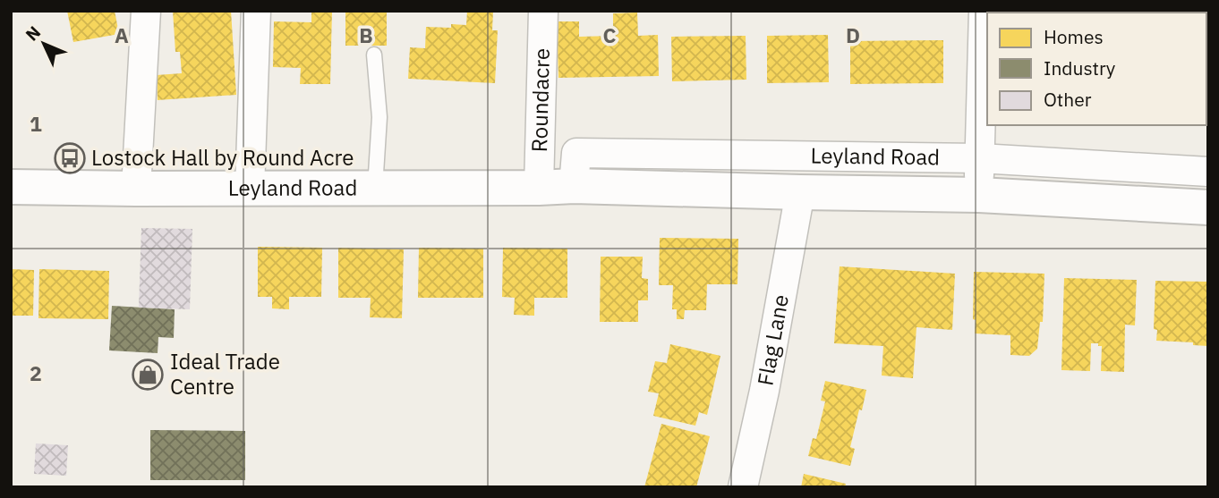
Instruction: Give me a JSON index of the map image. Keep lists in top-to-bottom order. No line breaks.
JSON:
{"streets":{"main road":["Leyland Road"],"street":["Roundacre","Flag Lane"]},"crossings":[["Roundacre","Leyland Road"],["Leyland Road","Flag Lane"]],"places":{"bus stop":["Lostock Hall by Round Acre"],"shop":["Ideal Trade Centre"]},"legend":["Homes","Industry","Other"],"north":"top left","grid":{"columns":["A","B","C","D"],"rows":["1","2"]}}
